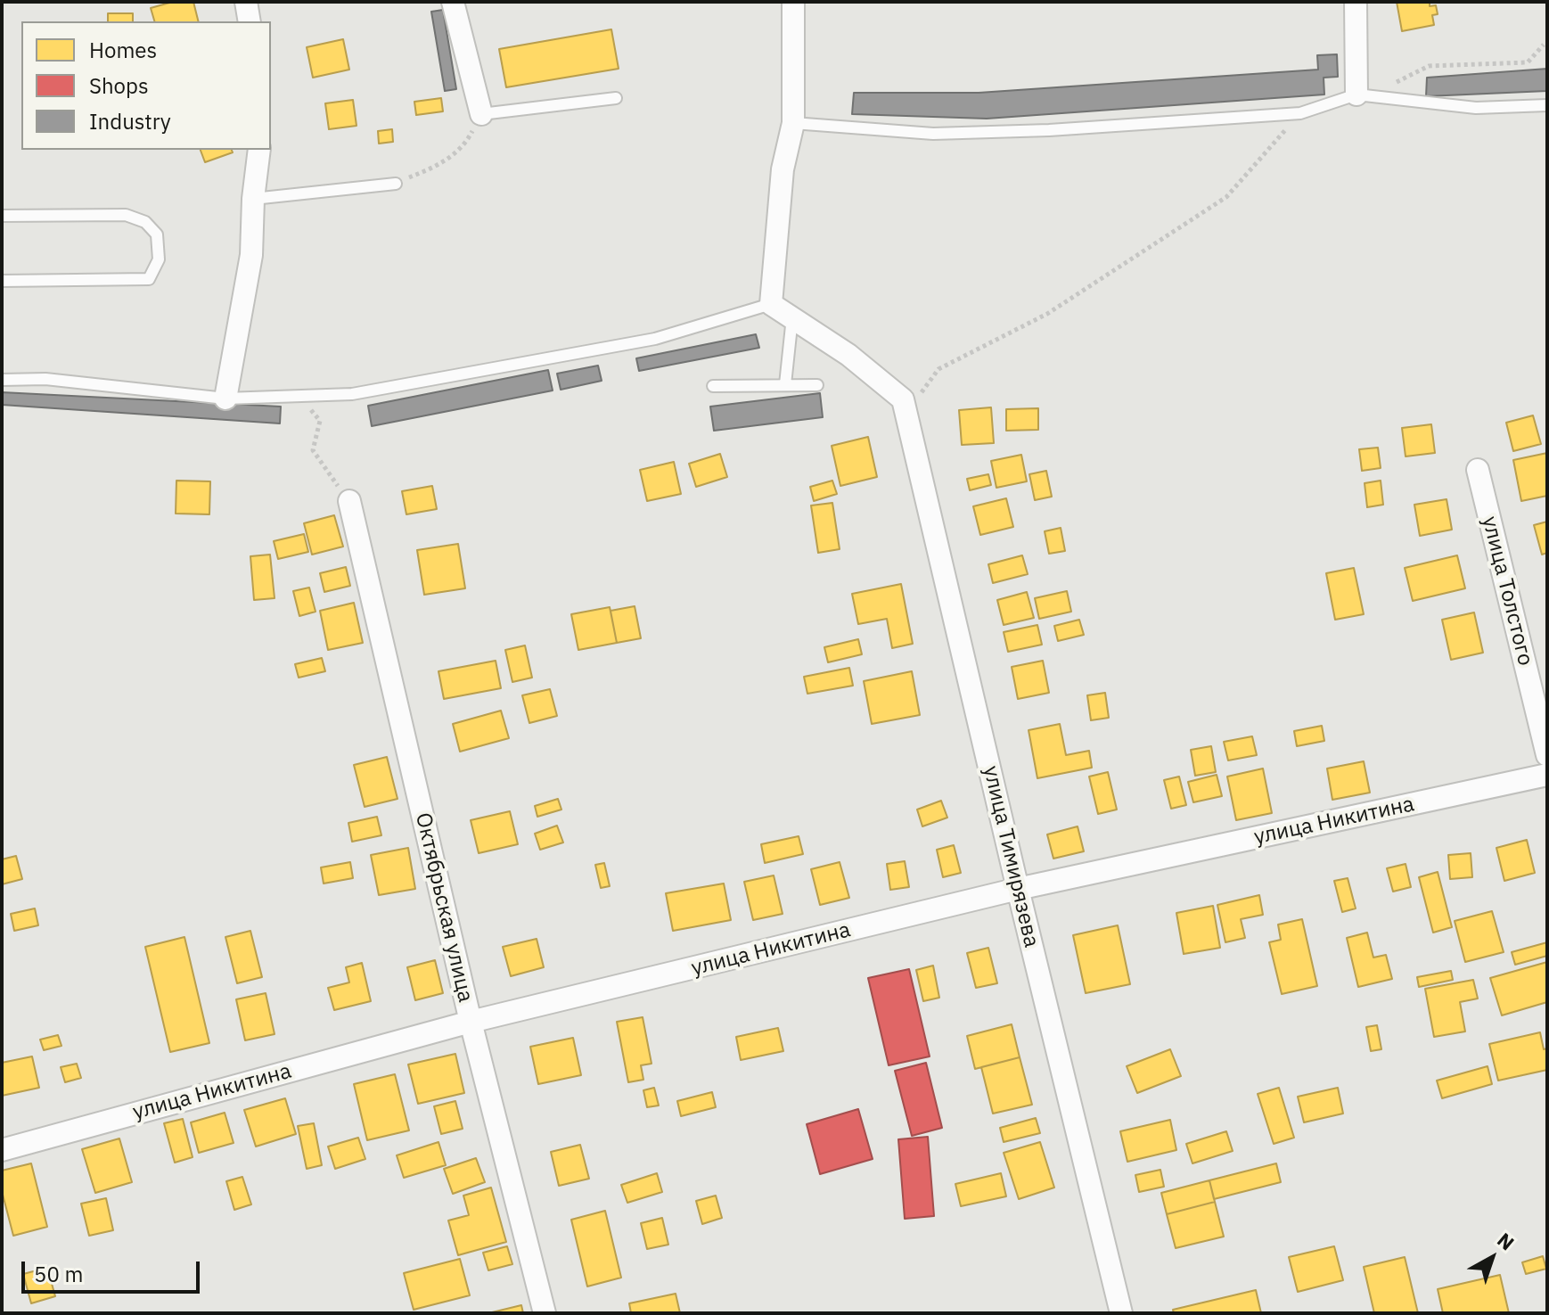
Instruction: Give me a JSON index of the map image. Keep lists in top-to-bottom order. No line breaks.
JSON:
{"streets":{"street":["улица Толстого","улица Никитина","улица Тимирязева","Октябрьская улица"]},"crossings":[["улица Никитина","улица Тимирязева"],["улица Никитина","Октябрьская улица"]],"legend":["Homes","Shops","Industry"],"scale_bar":"50 m","north":"top right"}
